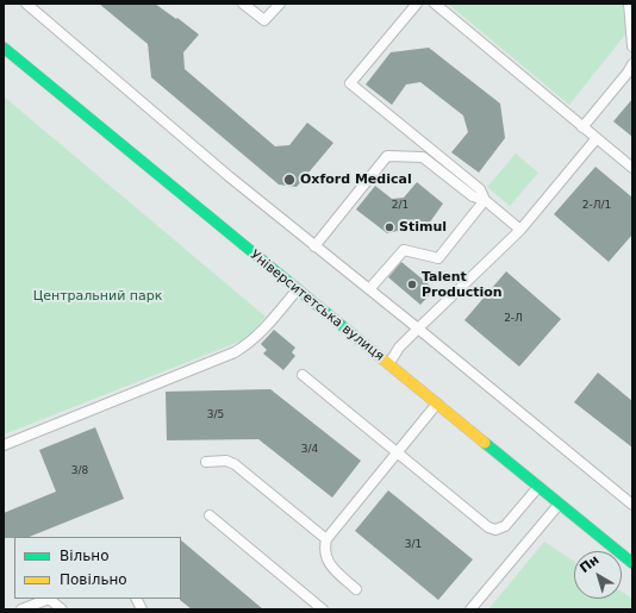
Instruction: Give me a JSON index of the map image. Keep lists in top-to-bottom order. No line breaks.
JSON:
{"streets":{"main road":["Університетська вулиця"]},"parks":["Центральний парк"],"places":["Oxford Medical","Stimul","Talent Production"],"house_numbers":["2/1","2-Л/1","2-Л","3/5","3/4","3/8","3/1"],"legend":["Вільно","Повільно"],"north":"top left"}
